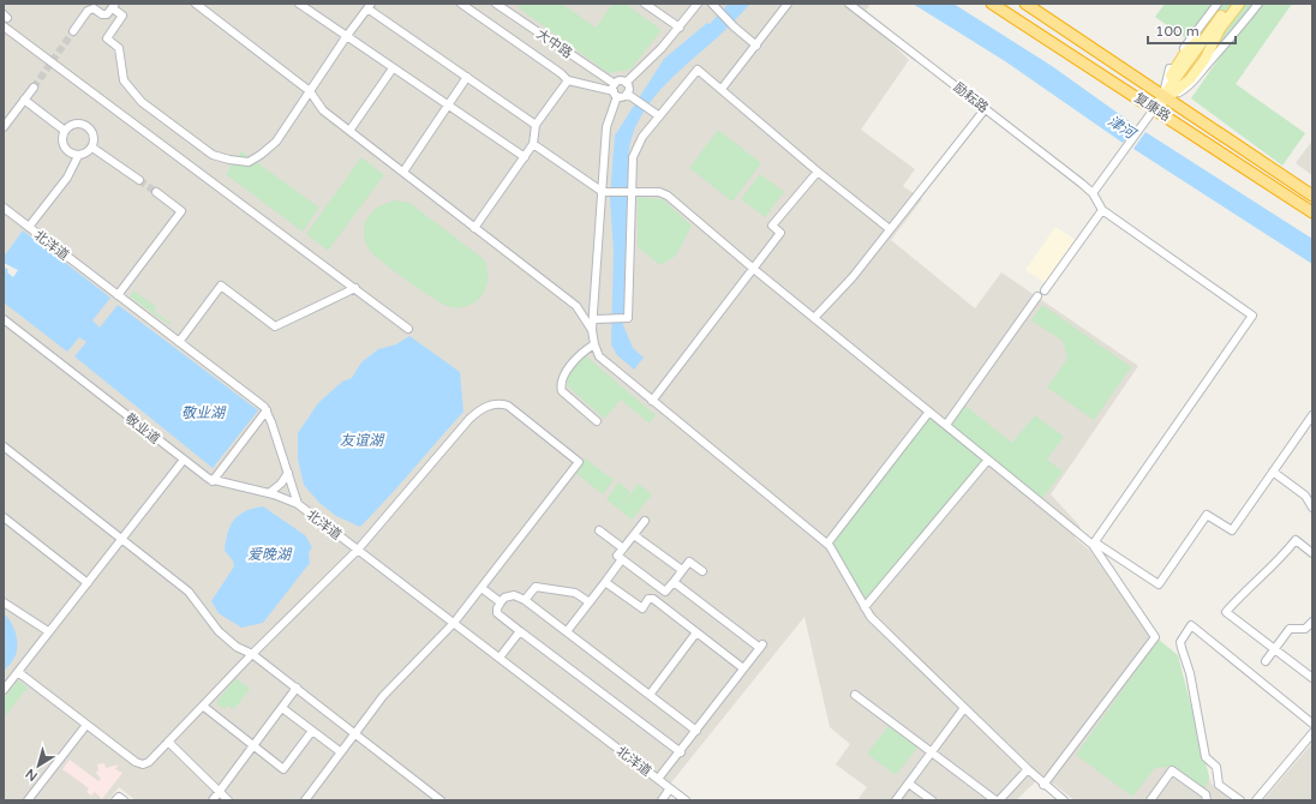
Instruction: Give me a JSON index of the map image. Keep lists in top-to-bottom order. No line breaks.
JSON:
{"streets":{"highway":["复康路"],"street":["大中路","励耘路","北洋道","敬业道"]},"crossings":[["北洋道","敬业道"]],"water":["津河","敬业湖","友谊湖","爱晚湖"],"scale_bar":"100 m","north":"bottom left"}
